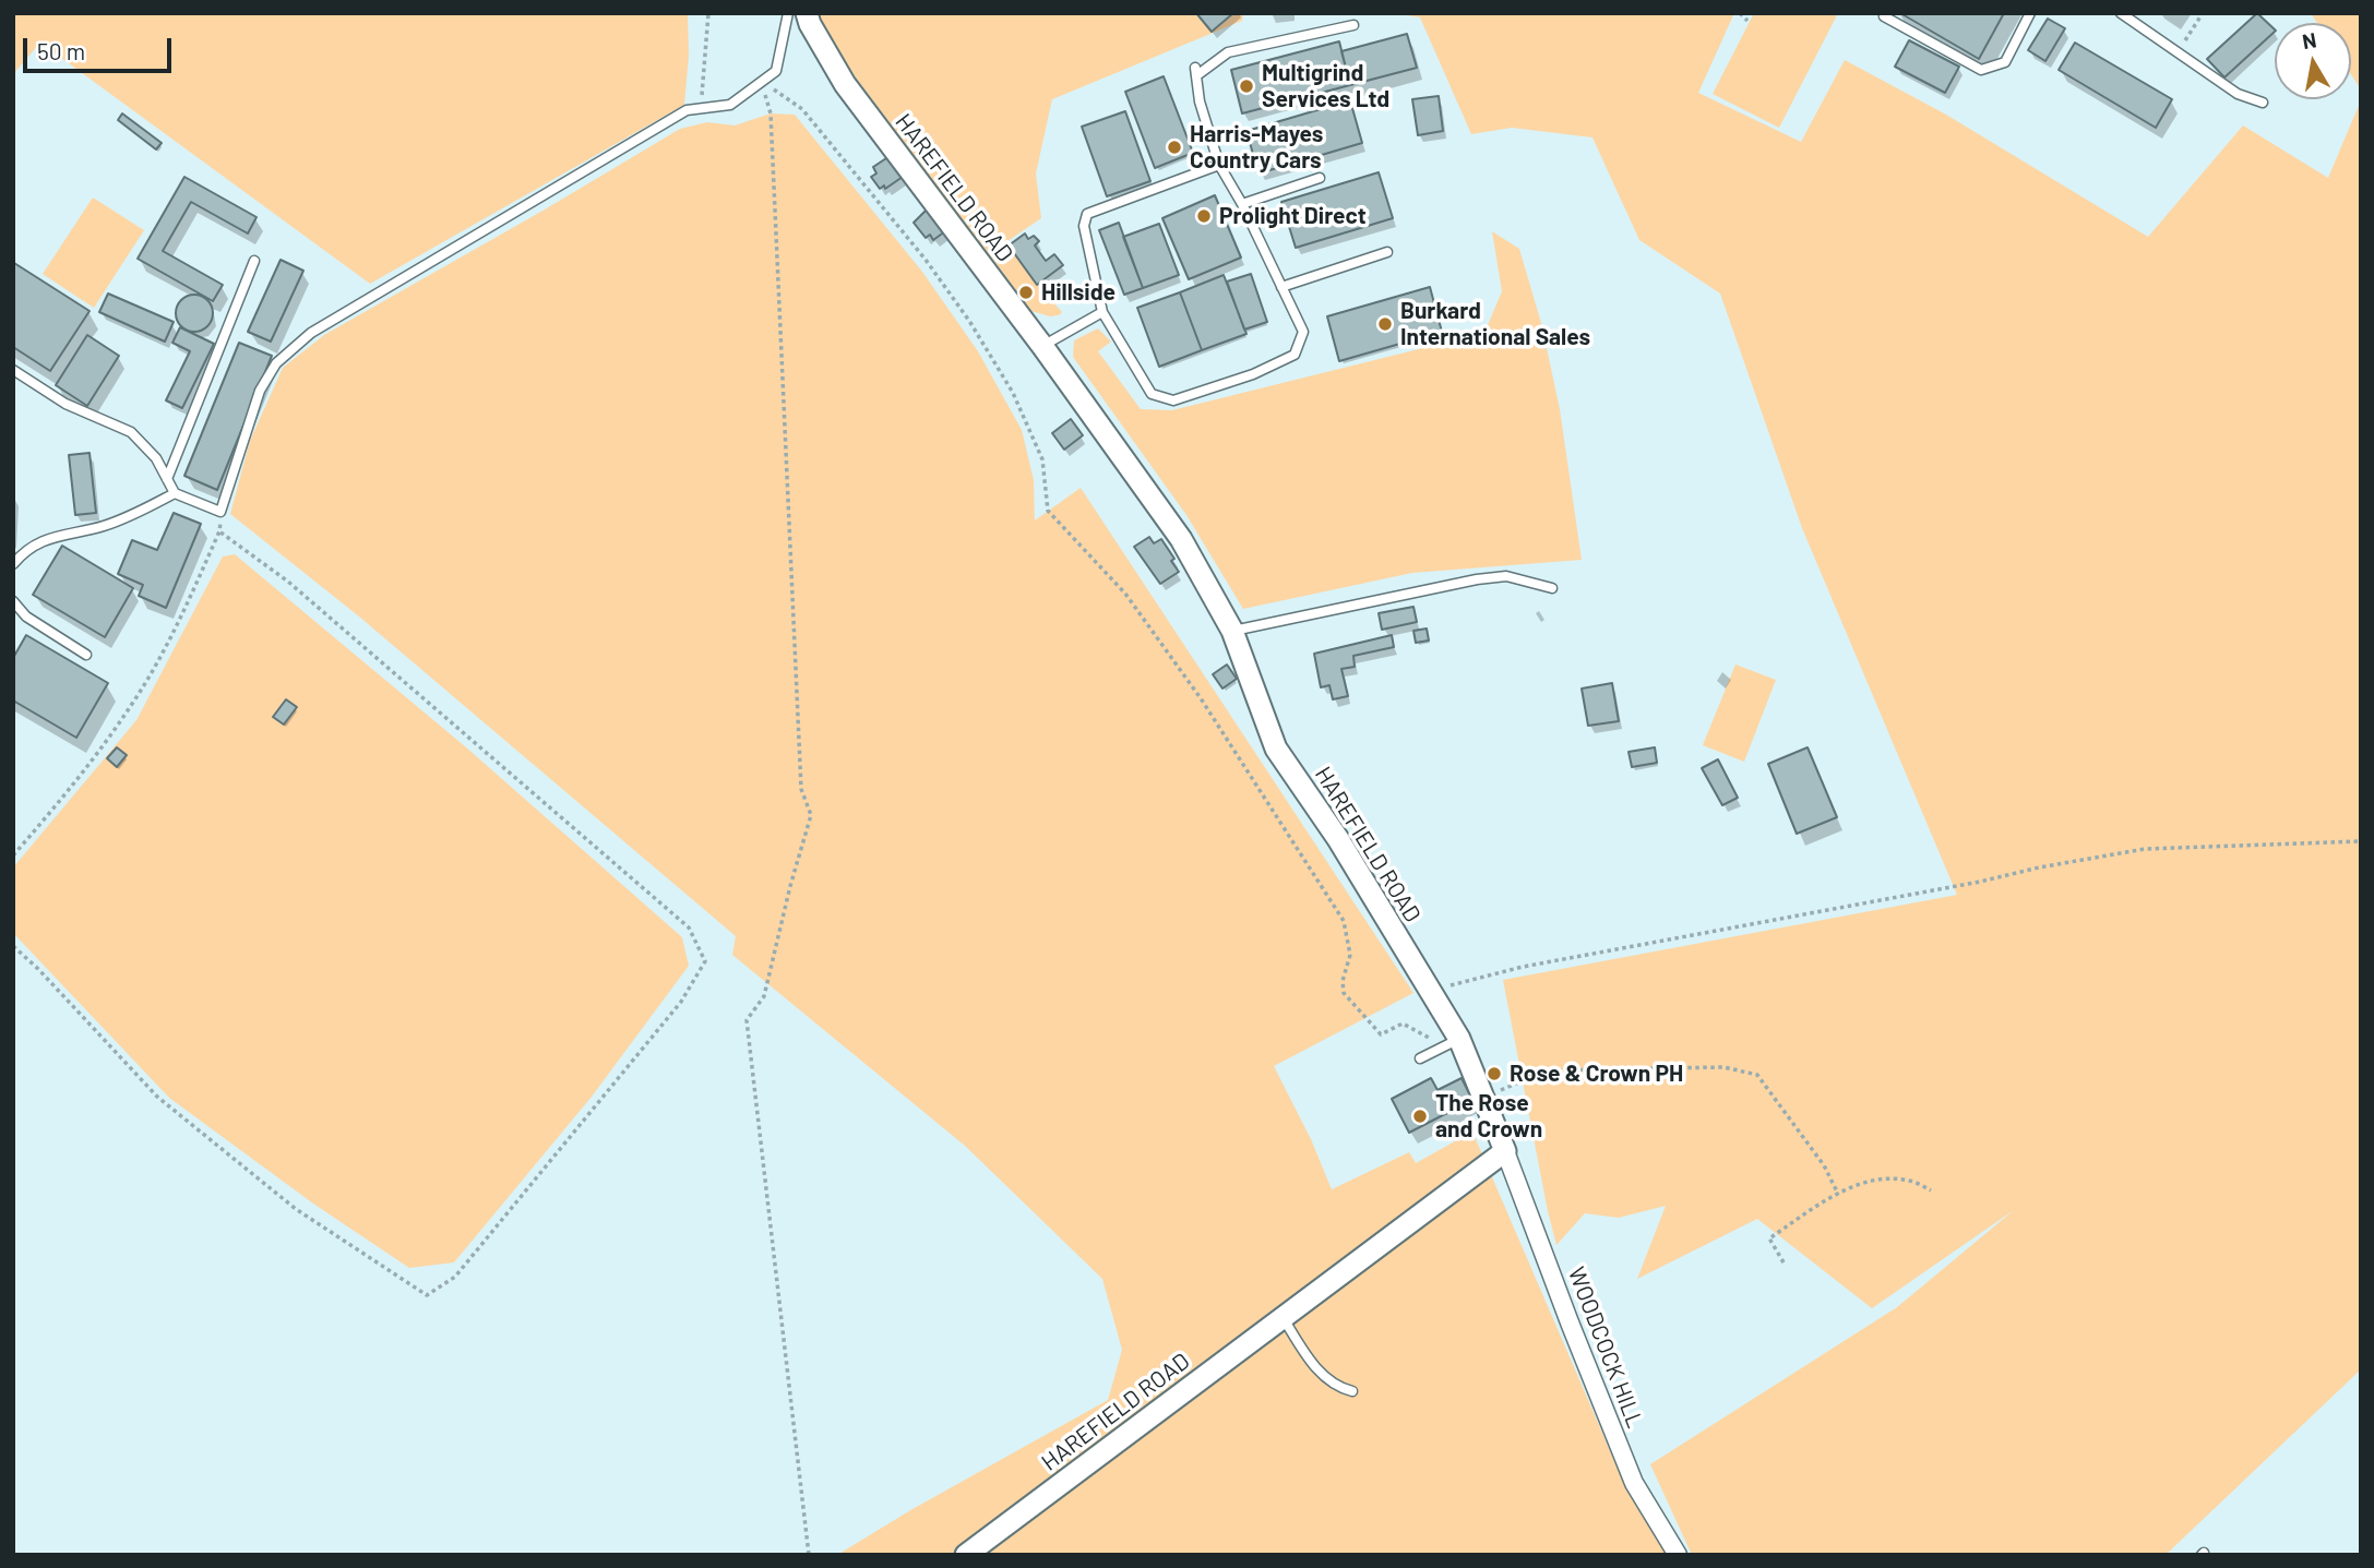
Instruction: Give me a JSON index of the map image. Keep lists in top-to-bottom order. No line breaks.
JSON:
{"streets":{"street":["HAREFIELD ROAD","WOODCOCK HILL"]},"crossings":[["HAREFIELD ROAD","WOODCOCK HILL"]],"places":["Multigrind Services Ltd","Harris-Mayes Country Cars","Prolight Direct","Hillside","Burkard International Sales","Rose & Crown PH","The Rose and Crown"],"scale_bar":"50 m","north":"top"}
